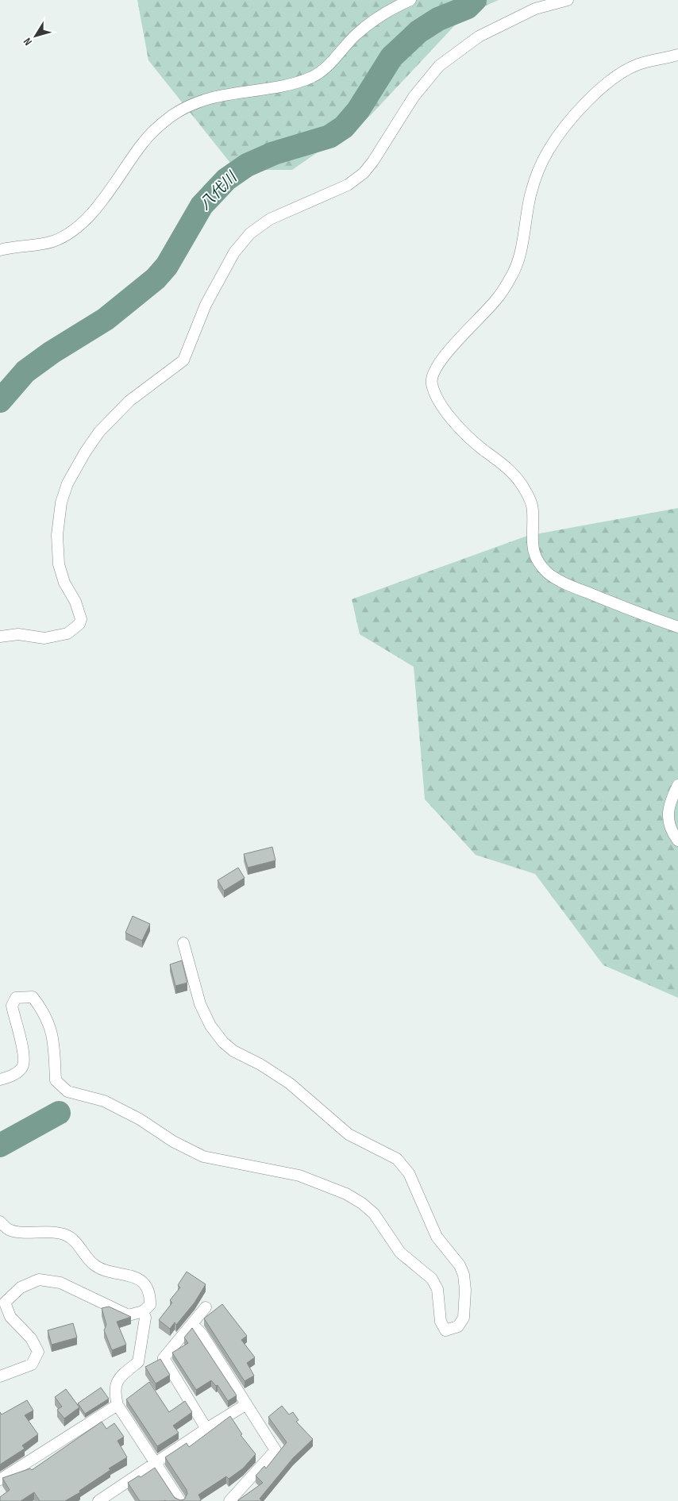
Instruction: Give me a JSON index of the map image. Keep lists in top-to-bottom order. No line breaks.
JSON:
{"water":["八代川"],"north":"bottom left"}
